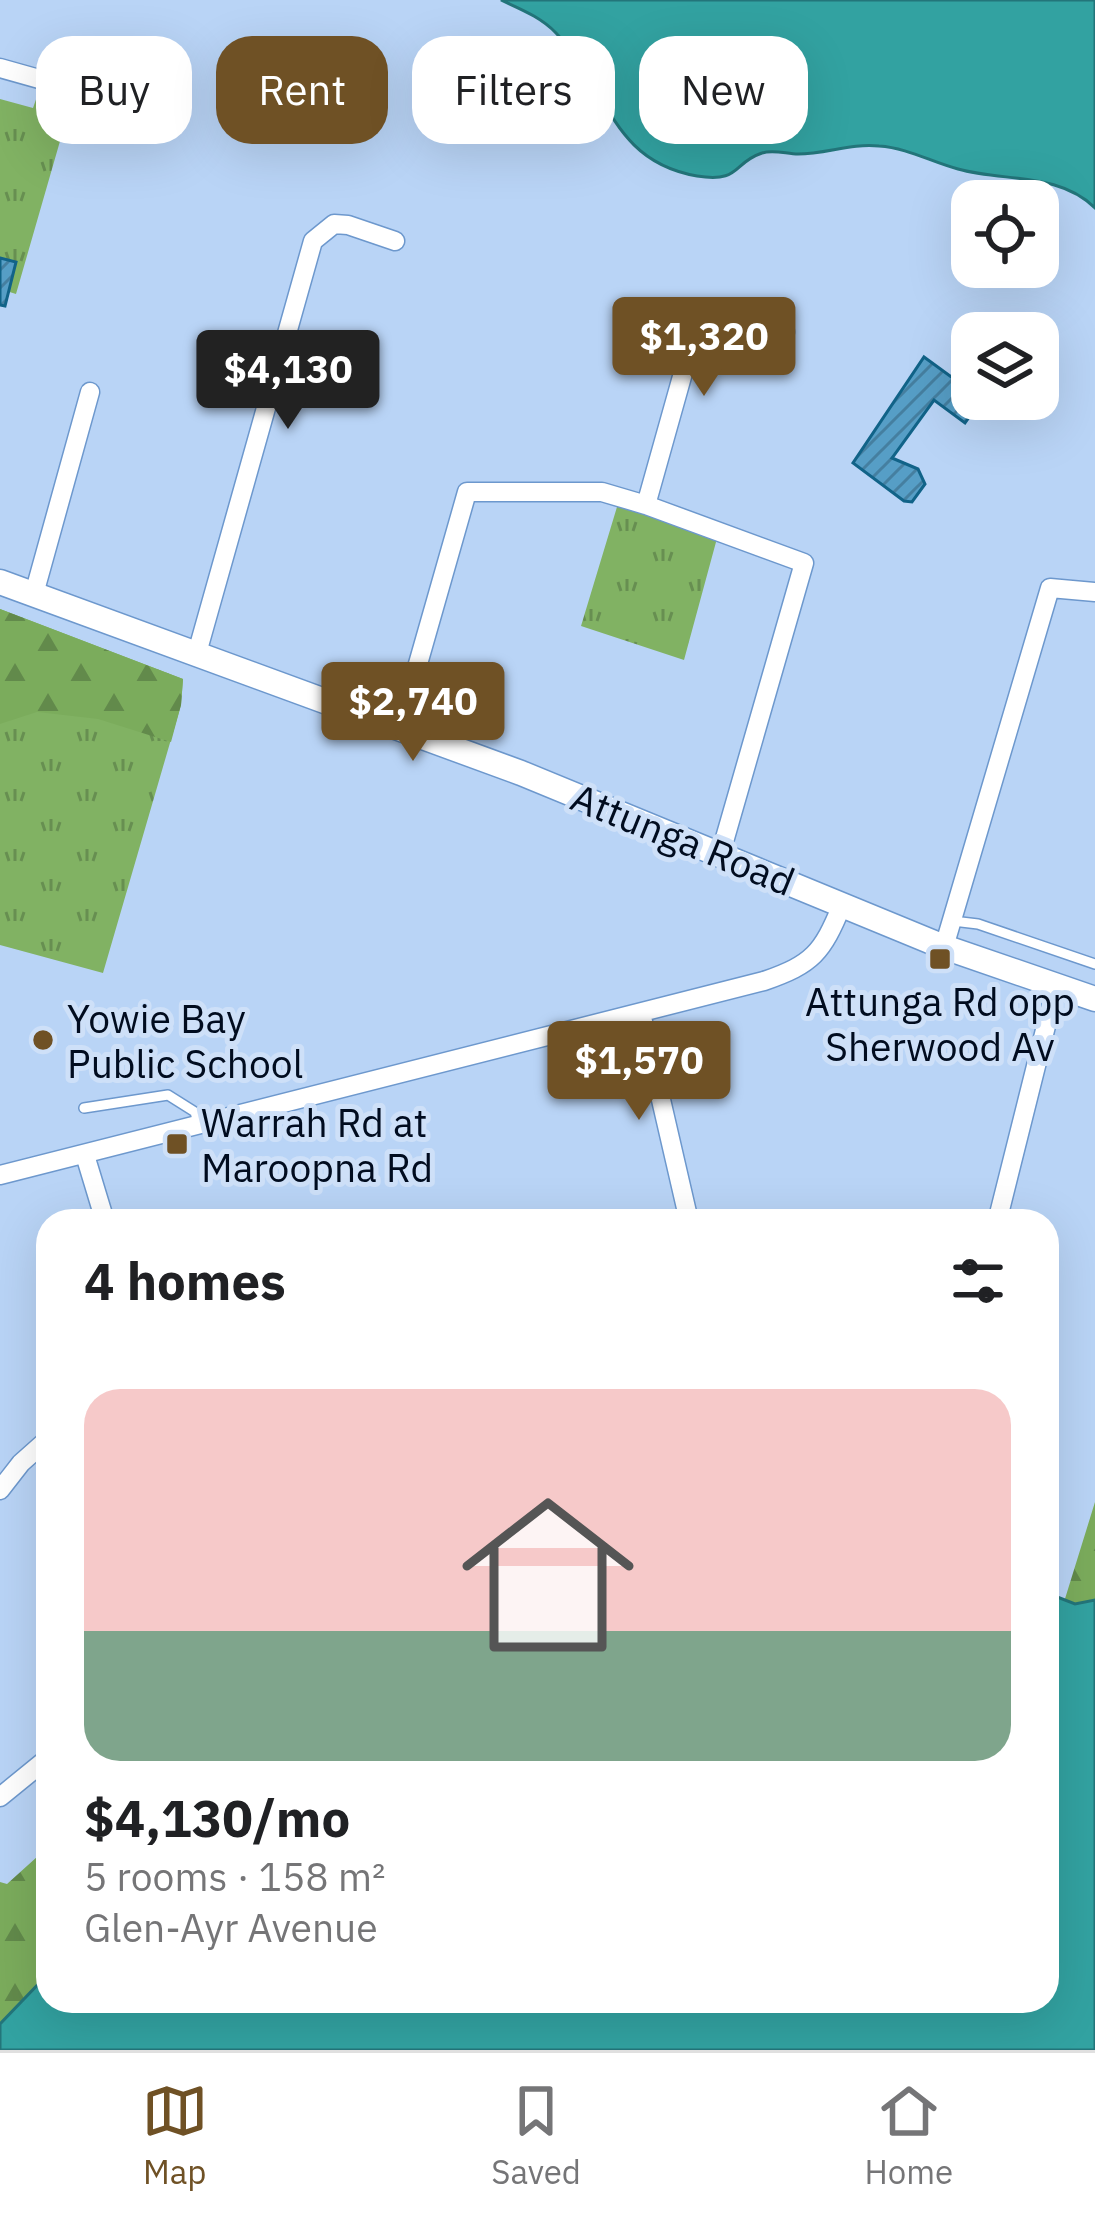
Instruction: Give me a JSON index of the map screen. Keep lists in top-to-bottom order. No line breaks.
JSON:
{"streets":{"street":["Attunga Road"]},"places":{"transit":["Attunga Rd opp Sherwood Av","Warrah Rd at Maroopna Rd"],"other":["Yowie Bay Public School"]},"page":{"chip":["Buy","Rent","Filters","New"],"price":["$1,320","$4,130","$2,740","$1,570"],"heading":"4 homes","list":[{"name":"$4,130/mo","note":"5 rooms · 158 m² · Glen-Ayr Avenue"}],"tabs":["Map","Saved","Home"]}}
